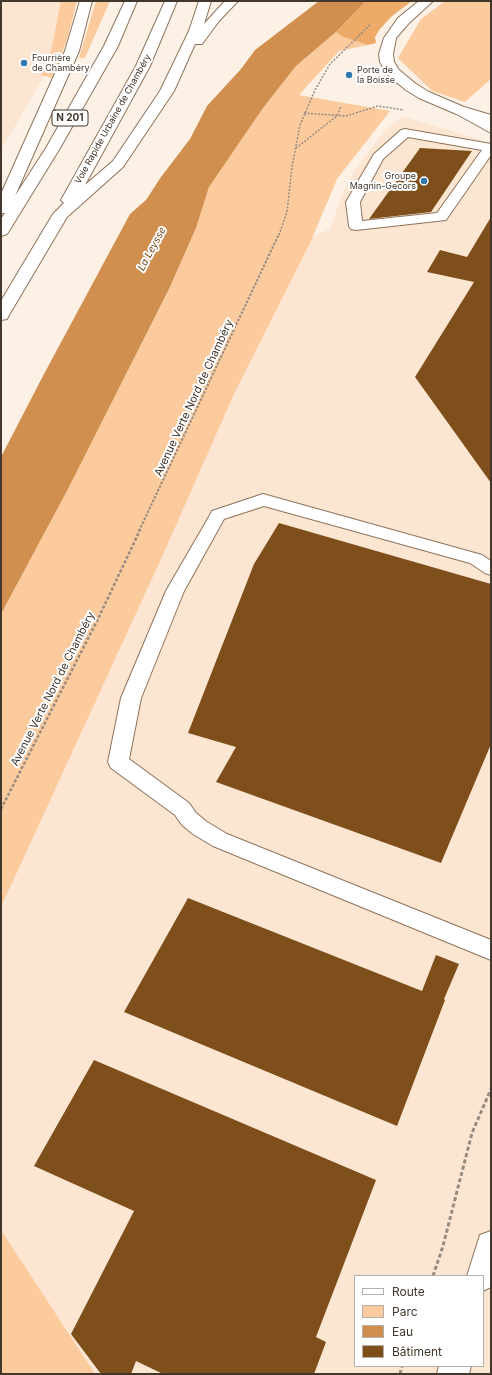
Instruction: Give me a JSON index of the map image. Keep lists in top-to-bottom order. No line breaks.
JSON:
{"streets":{"main road":["N 201","Voie Rapide Urbaine de Chambéry"],"path":["Avenue Verte Nord de Chambéry"]},"water":["La Leysse"],"places":["Fourrière de Chambéry","Porte de la Boisse","Groupe Magnin-Gecors"],"legend":["Route","Parc","Eau","Bâtiment"]}
